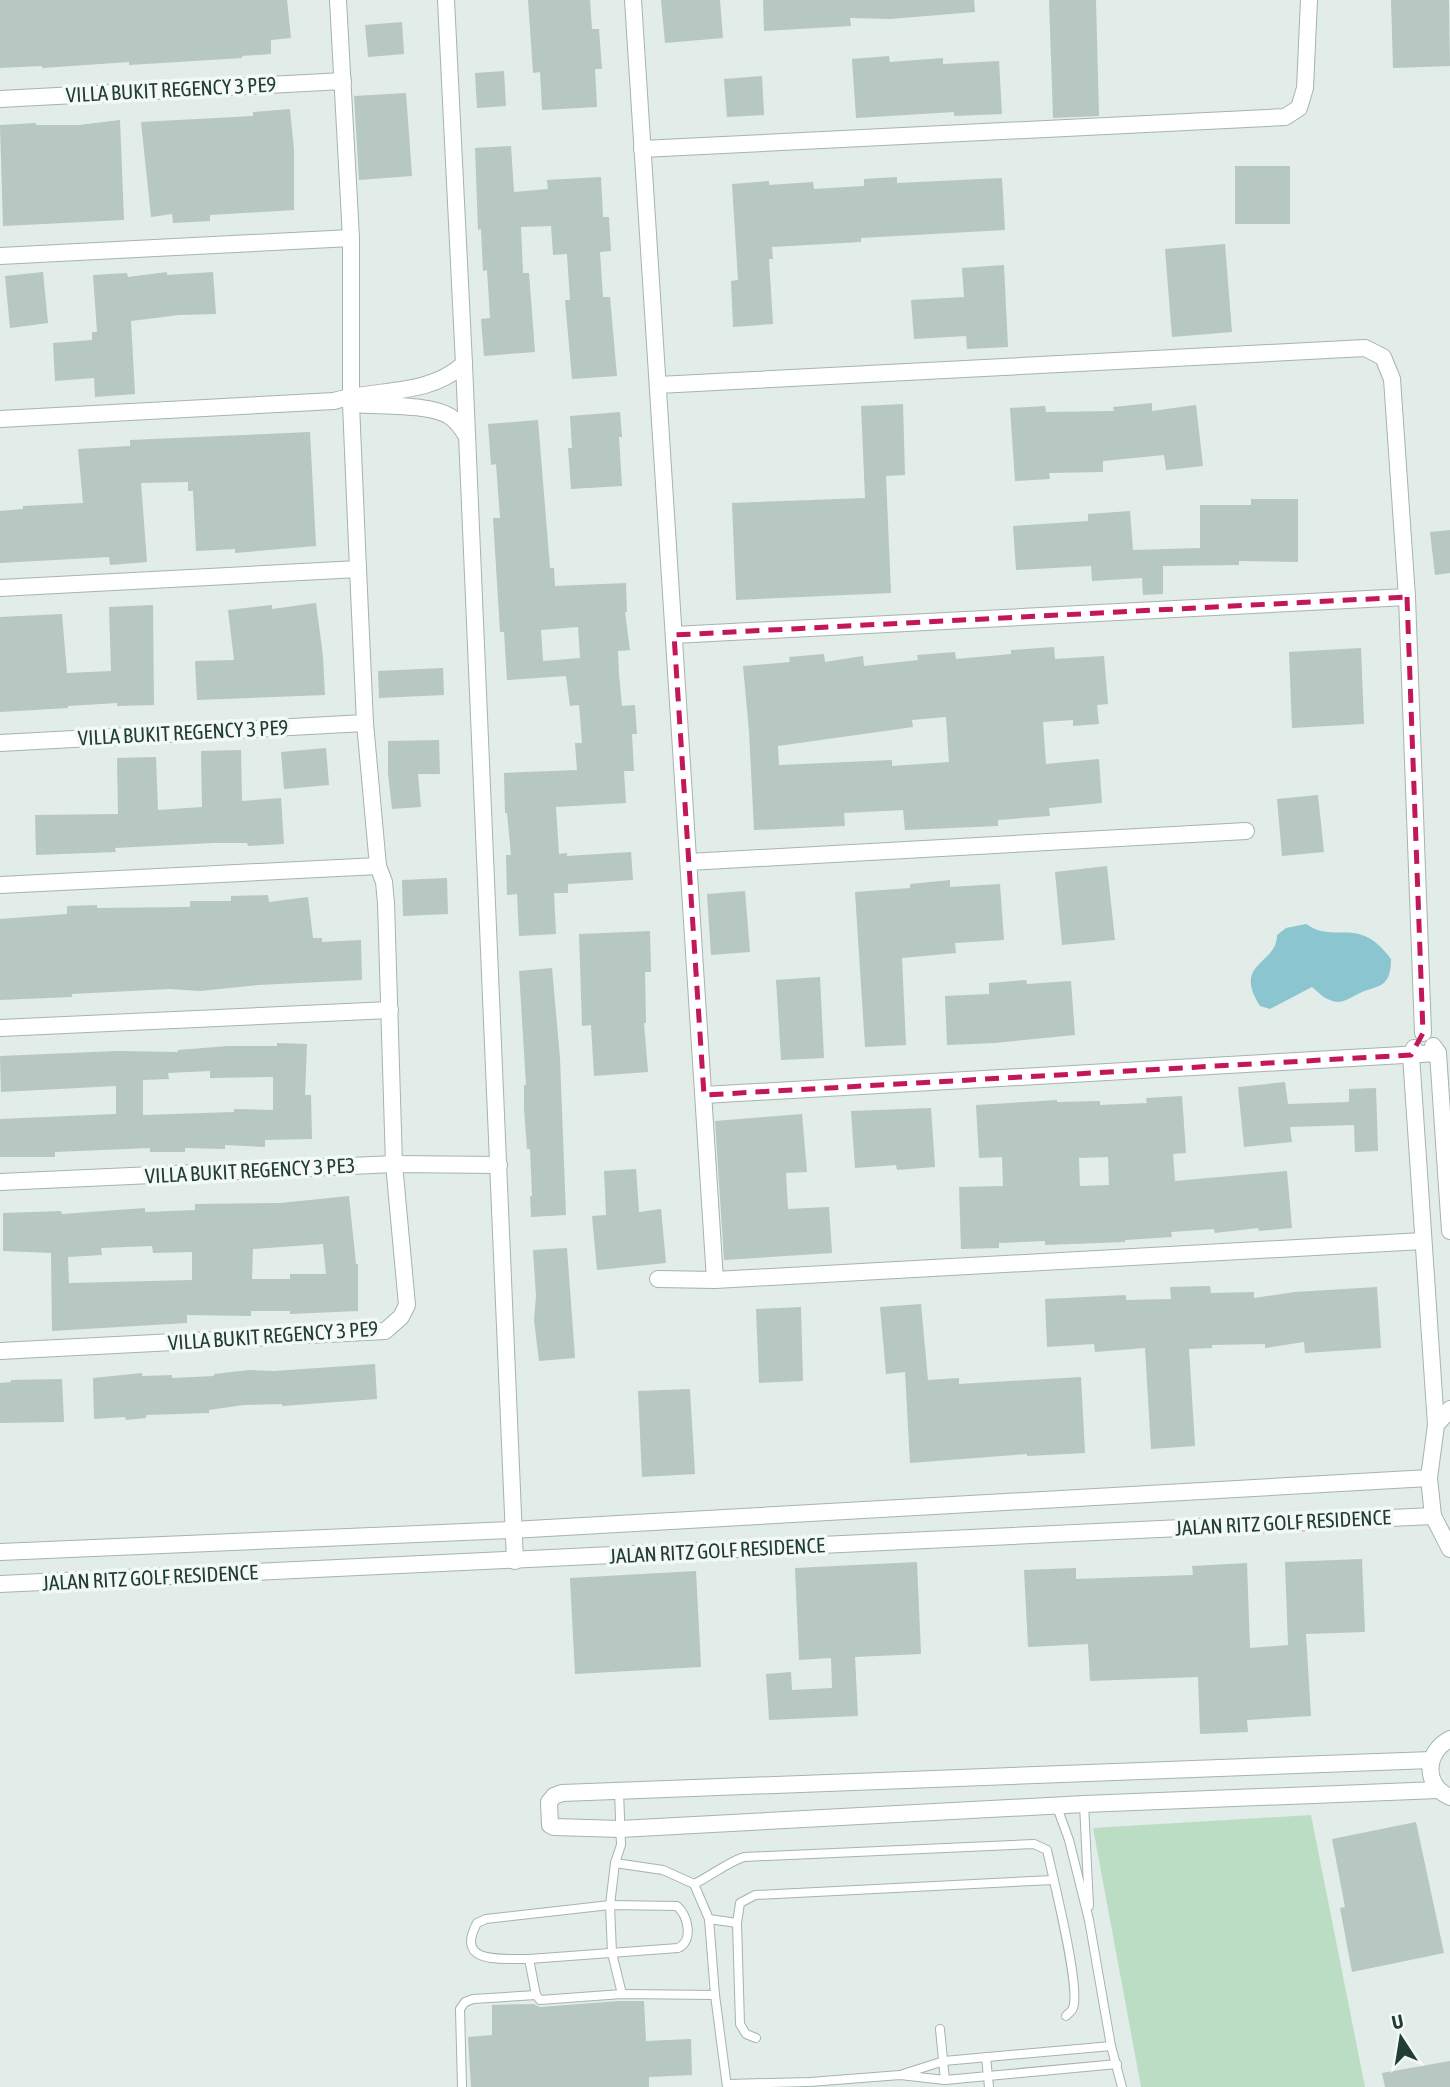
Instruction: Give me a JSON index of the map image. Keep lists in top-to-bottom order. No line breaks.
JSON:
{"streets":{"street":["VILLA BUKIT REGENCY 3 PE9","VILLA BUKIT REGENCY 3 PE3","JALAN RITZ GOLF RESIDENCE"]},"crossings":[["VILLA BUKIT REGENCY 3 PE9","VILLA BUKIT REGENCY 3 PE3"]],"north":"top"}
